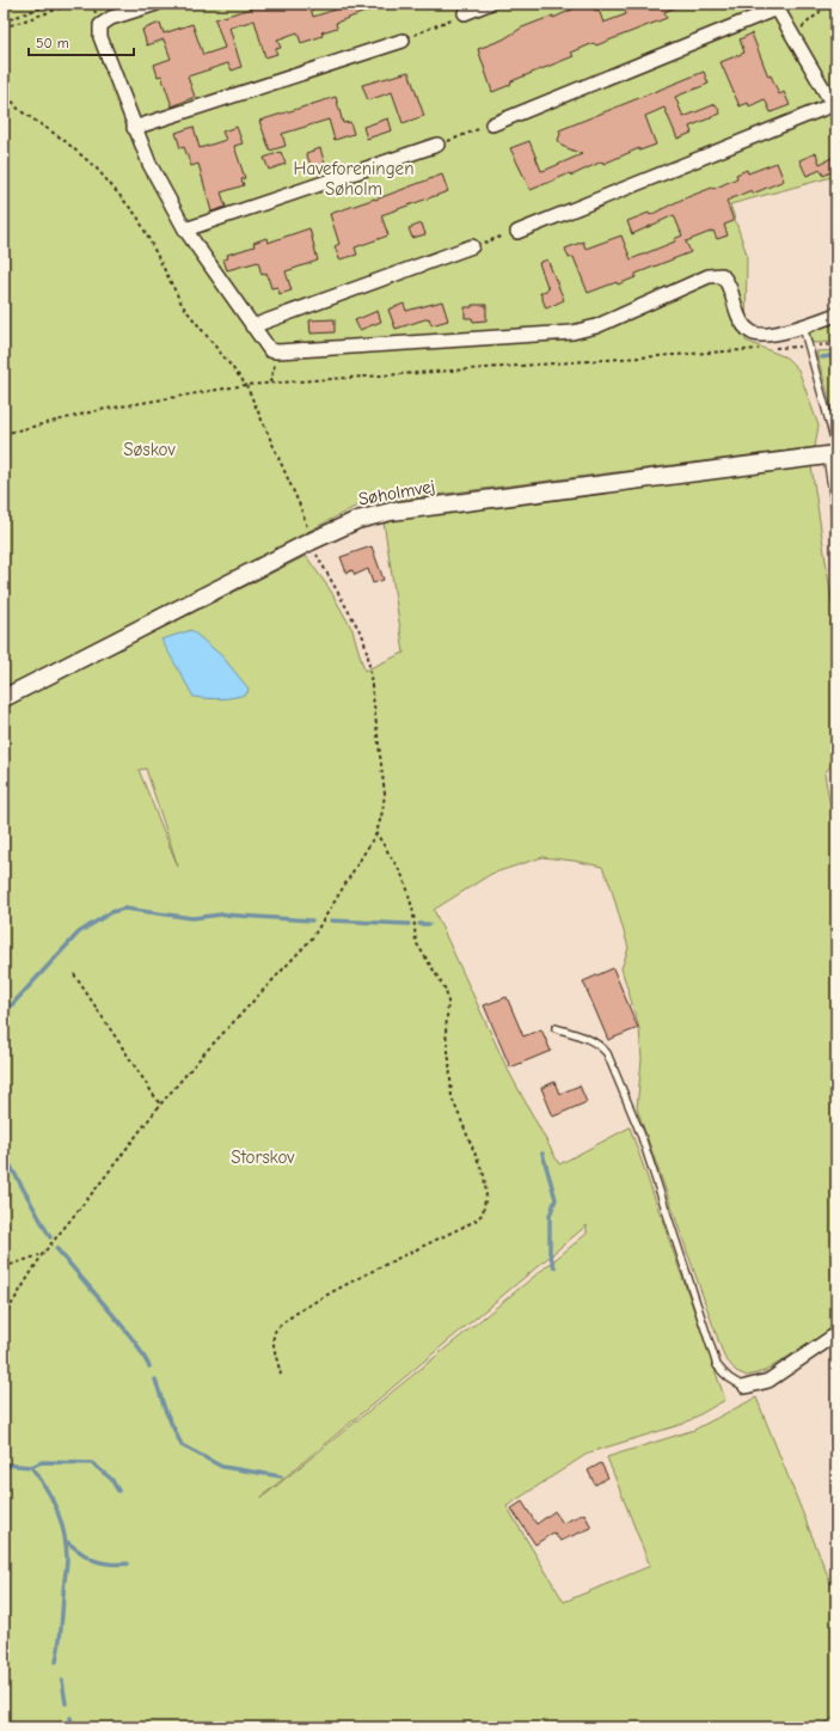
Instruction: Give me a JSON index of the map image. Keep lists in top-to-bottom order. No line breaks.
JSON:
{"streets":{"street":["Søholmvej"]},"parks":["Haveforeningen Søholm","Søskov","Storskov"],"scale_bar":"50 m"}
